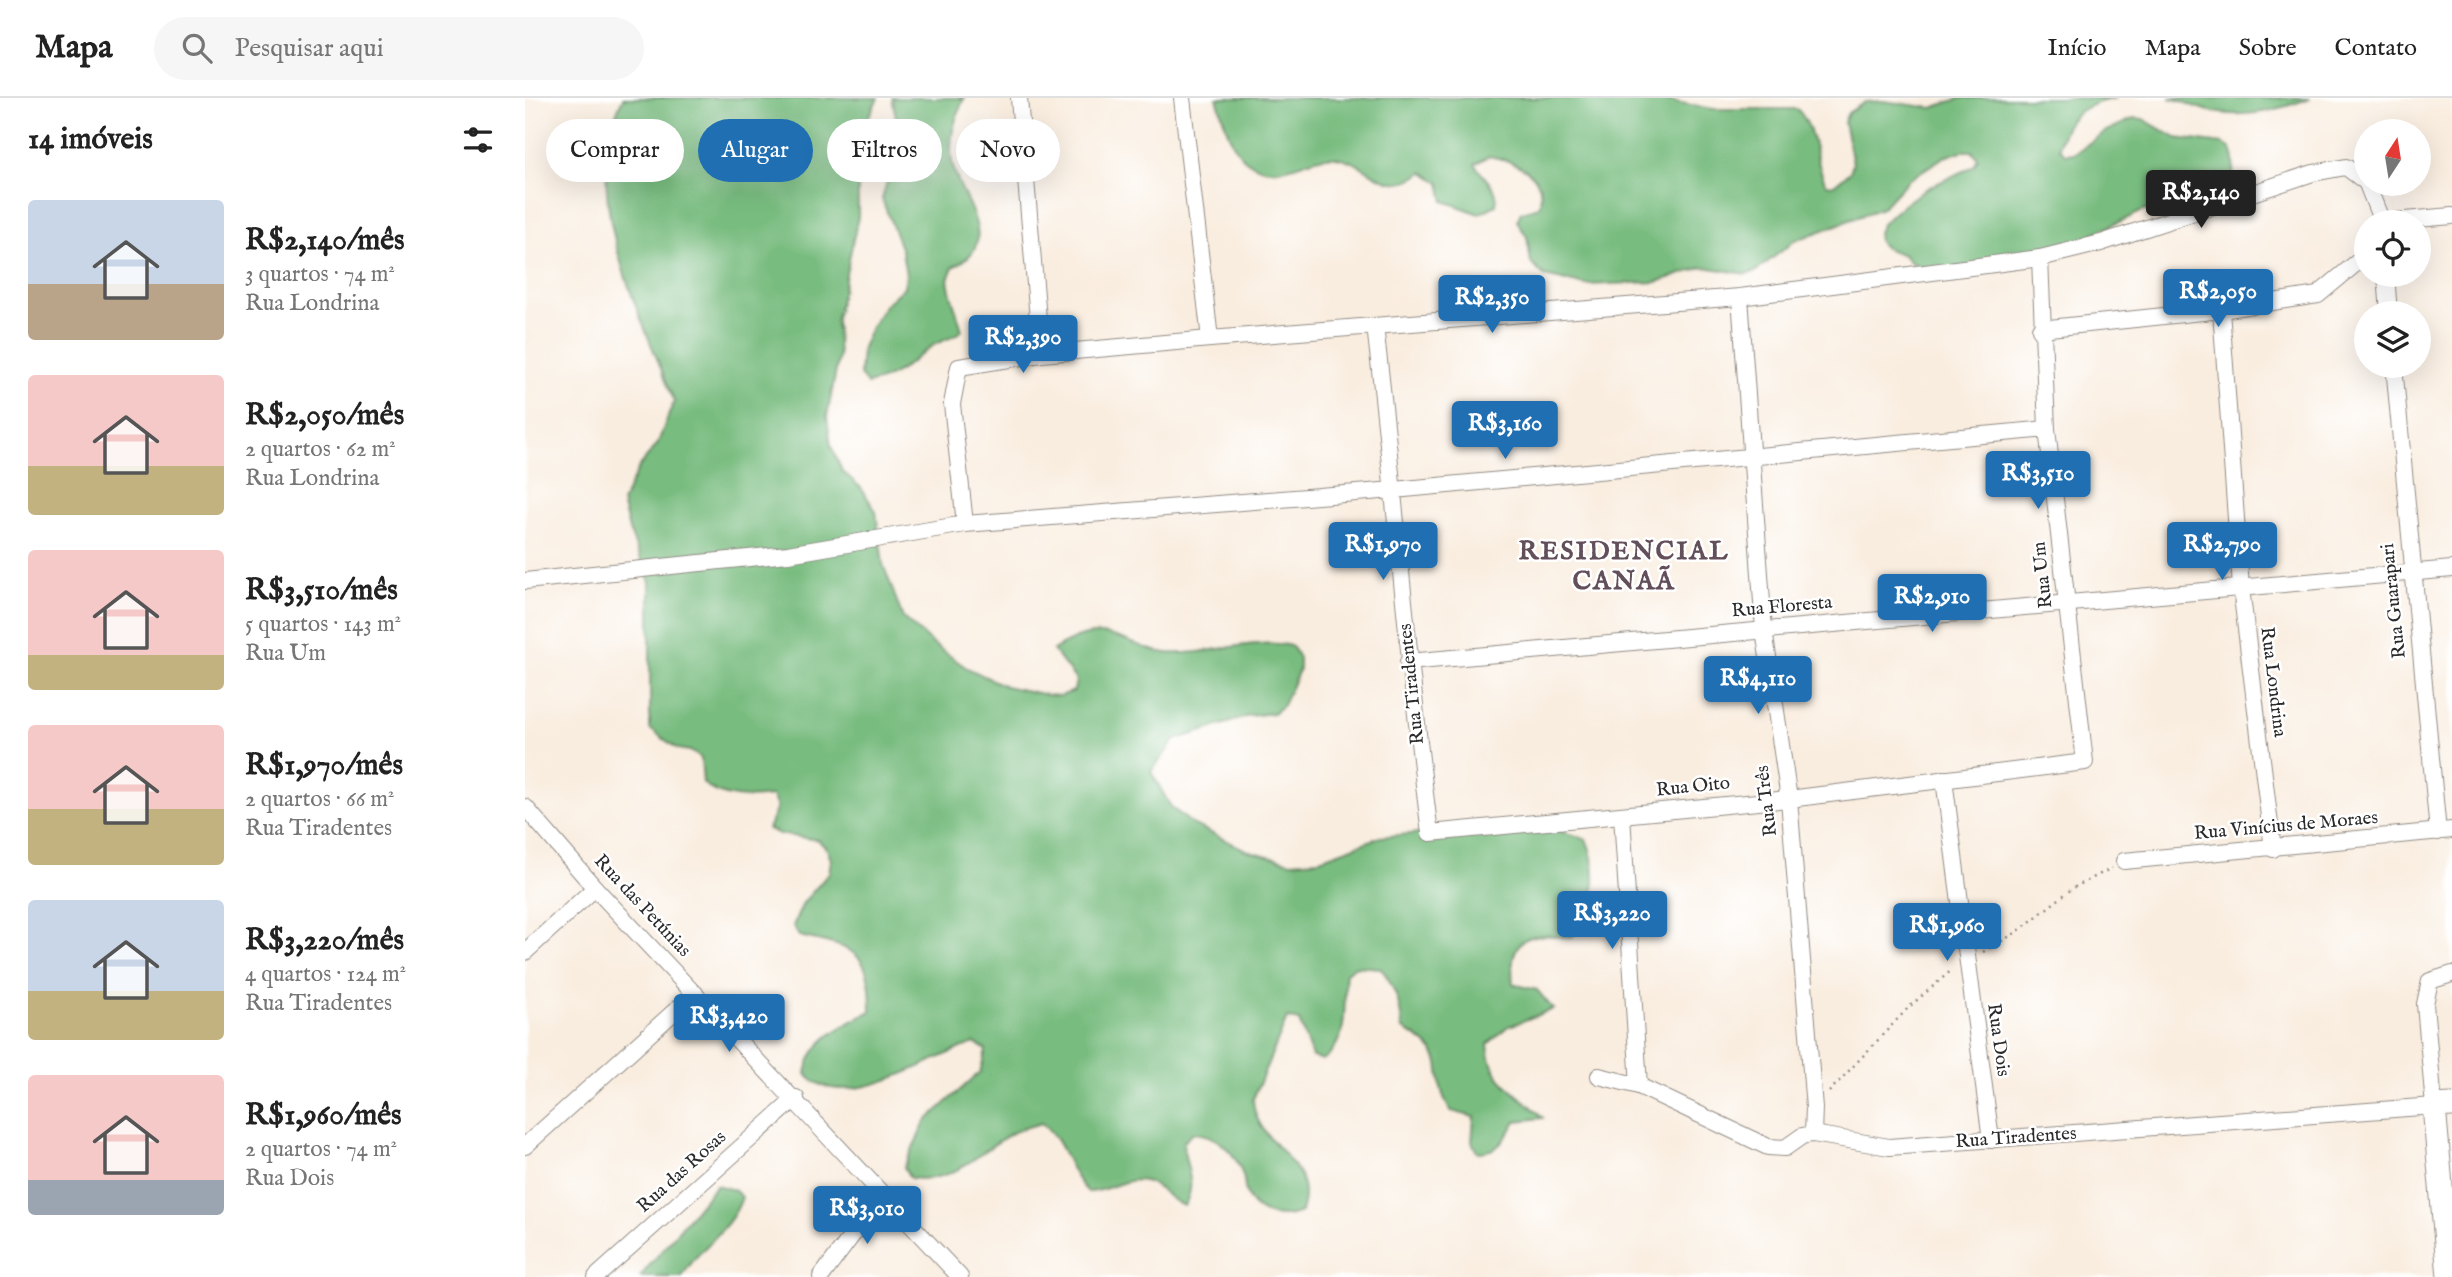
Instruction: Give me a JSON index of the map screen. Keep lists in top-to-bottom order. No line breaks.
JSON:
{"streets":{"street":["Rua Um","Rua Guarapari","Rua Floresta","Rua Londrina","Rua Tiradentes","Rua Oito","Rua Três","Rua Vinícius de Moraes","Rua das Petúnias","Rua Dois","Rua das Rosas"]},"crossings":[["Rua Um","Rua Floresta"],["Rua Um","Rua Oito"],["Rua Guarapari","Rua Floresta"],["Rua Guarapari","Rua Vinícius de Moraes"],["Rua Floresta","Rua Londrina"],["Rua Floresta","Rua Tiradentes"],["Rua Floresta","Rua Três"],["Rua Londrina","Rua Vinícius de Moraes"],["Rua Tiradentes","Rua Oito"],["Rua Tiradentes","Rua Três"],["Rua Tiradentes","Rua Dois"],["Rua Oito","Rua Três"],["Rua Oito","Rua Dois"],["Rua das Petúnias","Rua das Rosas"]],"districts":["RESIDENCIAL CANAÃ"],"north":"top","page":{"header":"Mapa","search":"Pesquisar aqui","nav":["Início","Mapa","Sobre","Contato"],"heading":"14 imóveis","chip":["Comprar","Alugar","Filtros","Novo"],"price":["R$2,140","R$2,050","R$2,350","R$2,390","R$3,160","R$3,510","R$1,970","R$2,790","R$2,910","R$4,110","R$3,220","R$1,960","R$3,420","R$3,010"],"list":[{"name":"R$2,140/mês","note":"3 quartos · 74 m² · Rua Londrina"},{"name":"R$2,050/mês","note":"2 quartos · 62 m² · Rua Londrina"},{"name":"R$3,510/mês","note":"5 quartos · 143 m² · Rua Um"},{"name":"R$1,970/mês","note":"2 quartos · 66 m² · Rua Tiradentes"},{"name":"R$3,220/mês","note":"4 quartos · 124 m² · Rua Tiradentes"},{"name":"R$1,960/mês","note":"2 quartos · 74 m² · Rua Dois"}]}}
